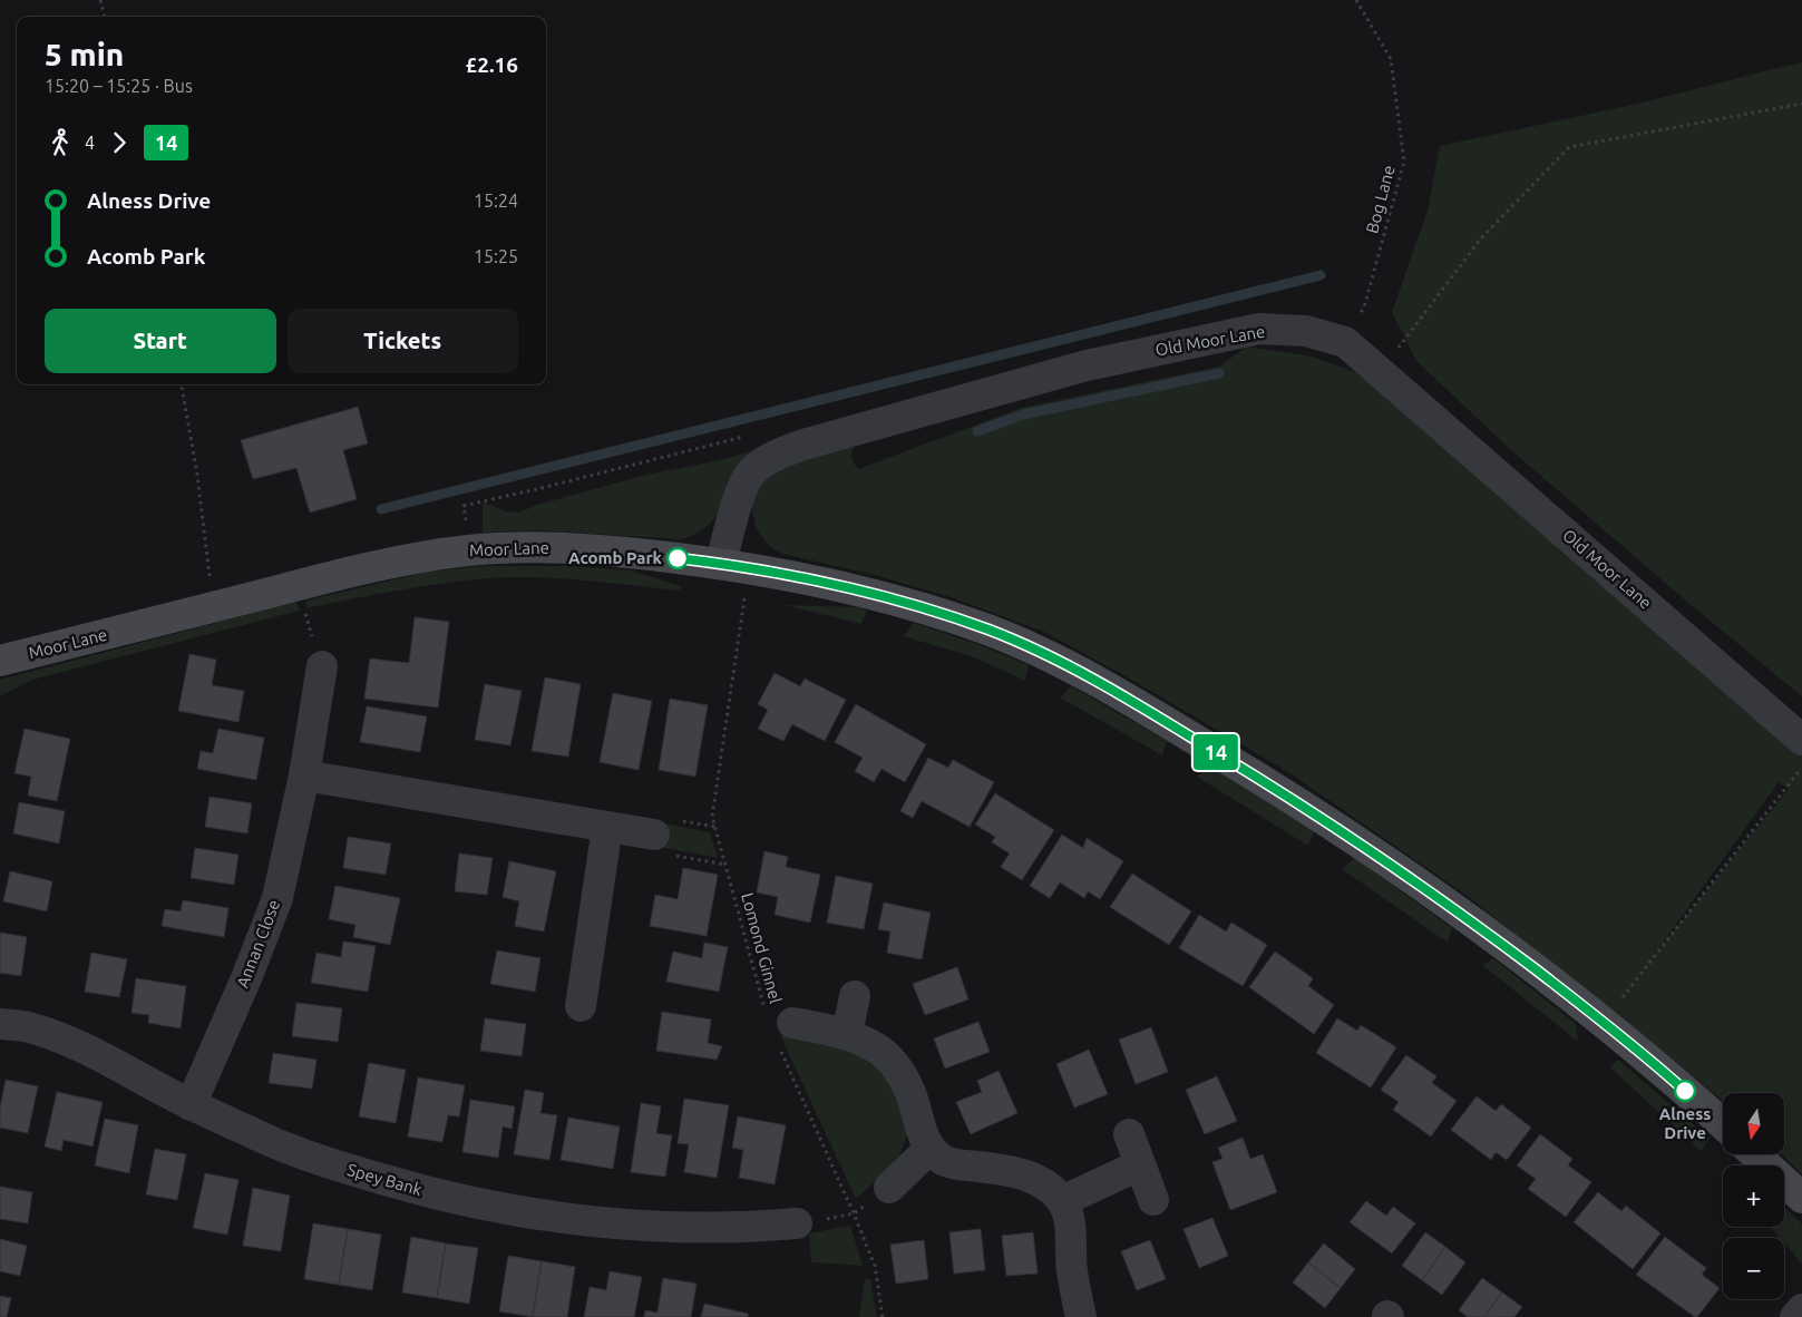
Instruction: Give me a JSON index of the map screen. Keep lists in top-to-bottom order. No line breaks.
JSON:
{"streets":{"street":["Old Moor Lane","Moor Lane","Annan Close","Spey Bank"],"path":["Bog Lane","Lomond Ginnel"]},"crossings":[["Bog Lane","Old Moor Lane"],["Old Moor Lane","Moor Lane"],["Old Moor Lane","Lomond Ginnel"],["Moor Lane","Lomond Ginnel"],["Annan Close","Spey Bank"]],"places":["Acomb Park","Alness Drive"],"lines":["bus line 14"],"north":"bottom","page":{"on_map":"14","heading":["5 min","15:20 – 15:25 · Bus","£2.16"],"legs":["4","14"],"list":[{"name":"Alness Drive","value":"15:24"},{"name":"Acomb Park","value":"15:25"}],"buttons":["Start","Tickets"],"map_buttons":["+","−"]}}
